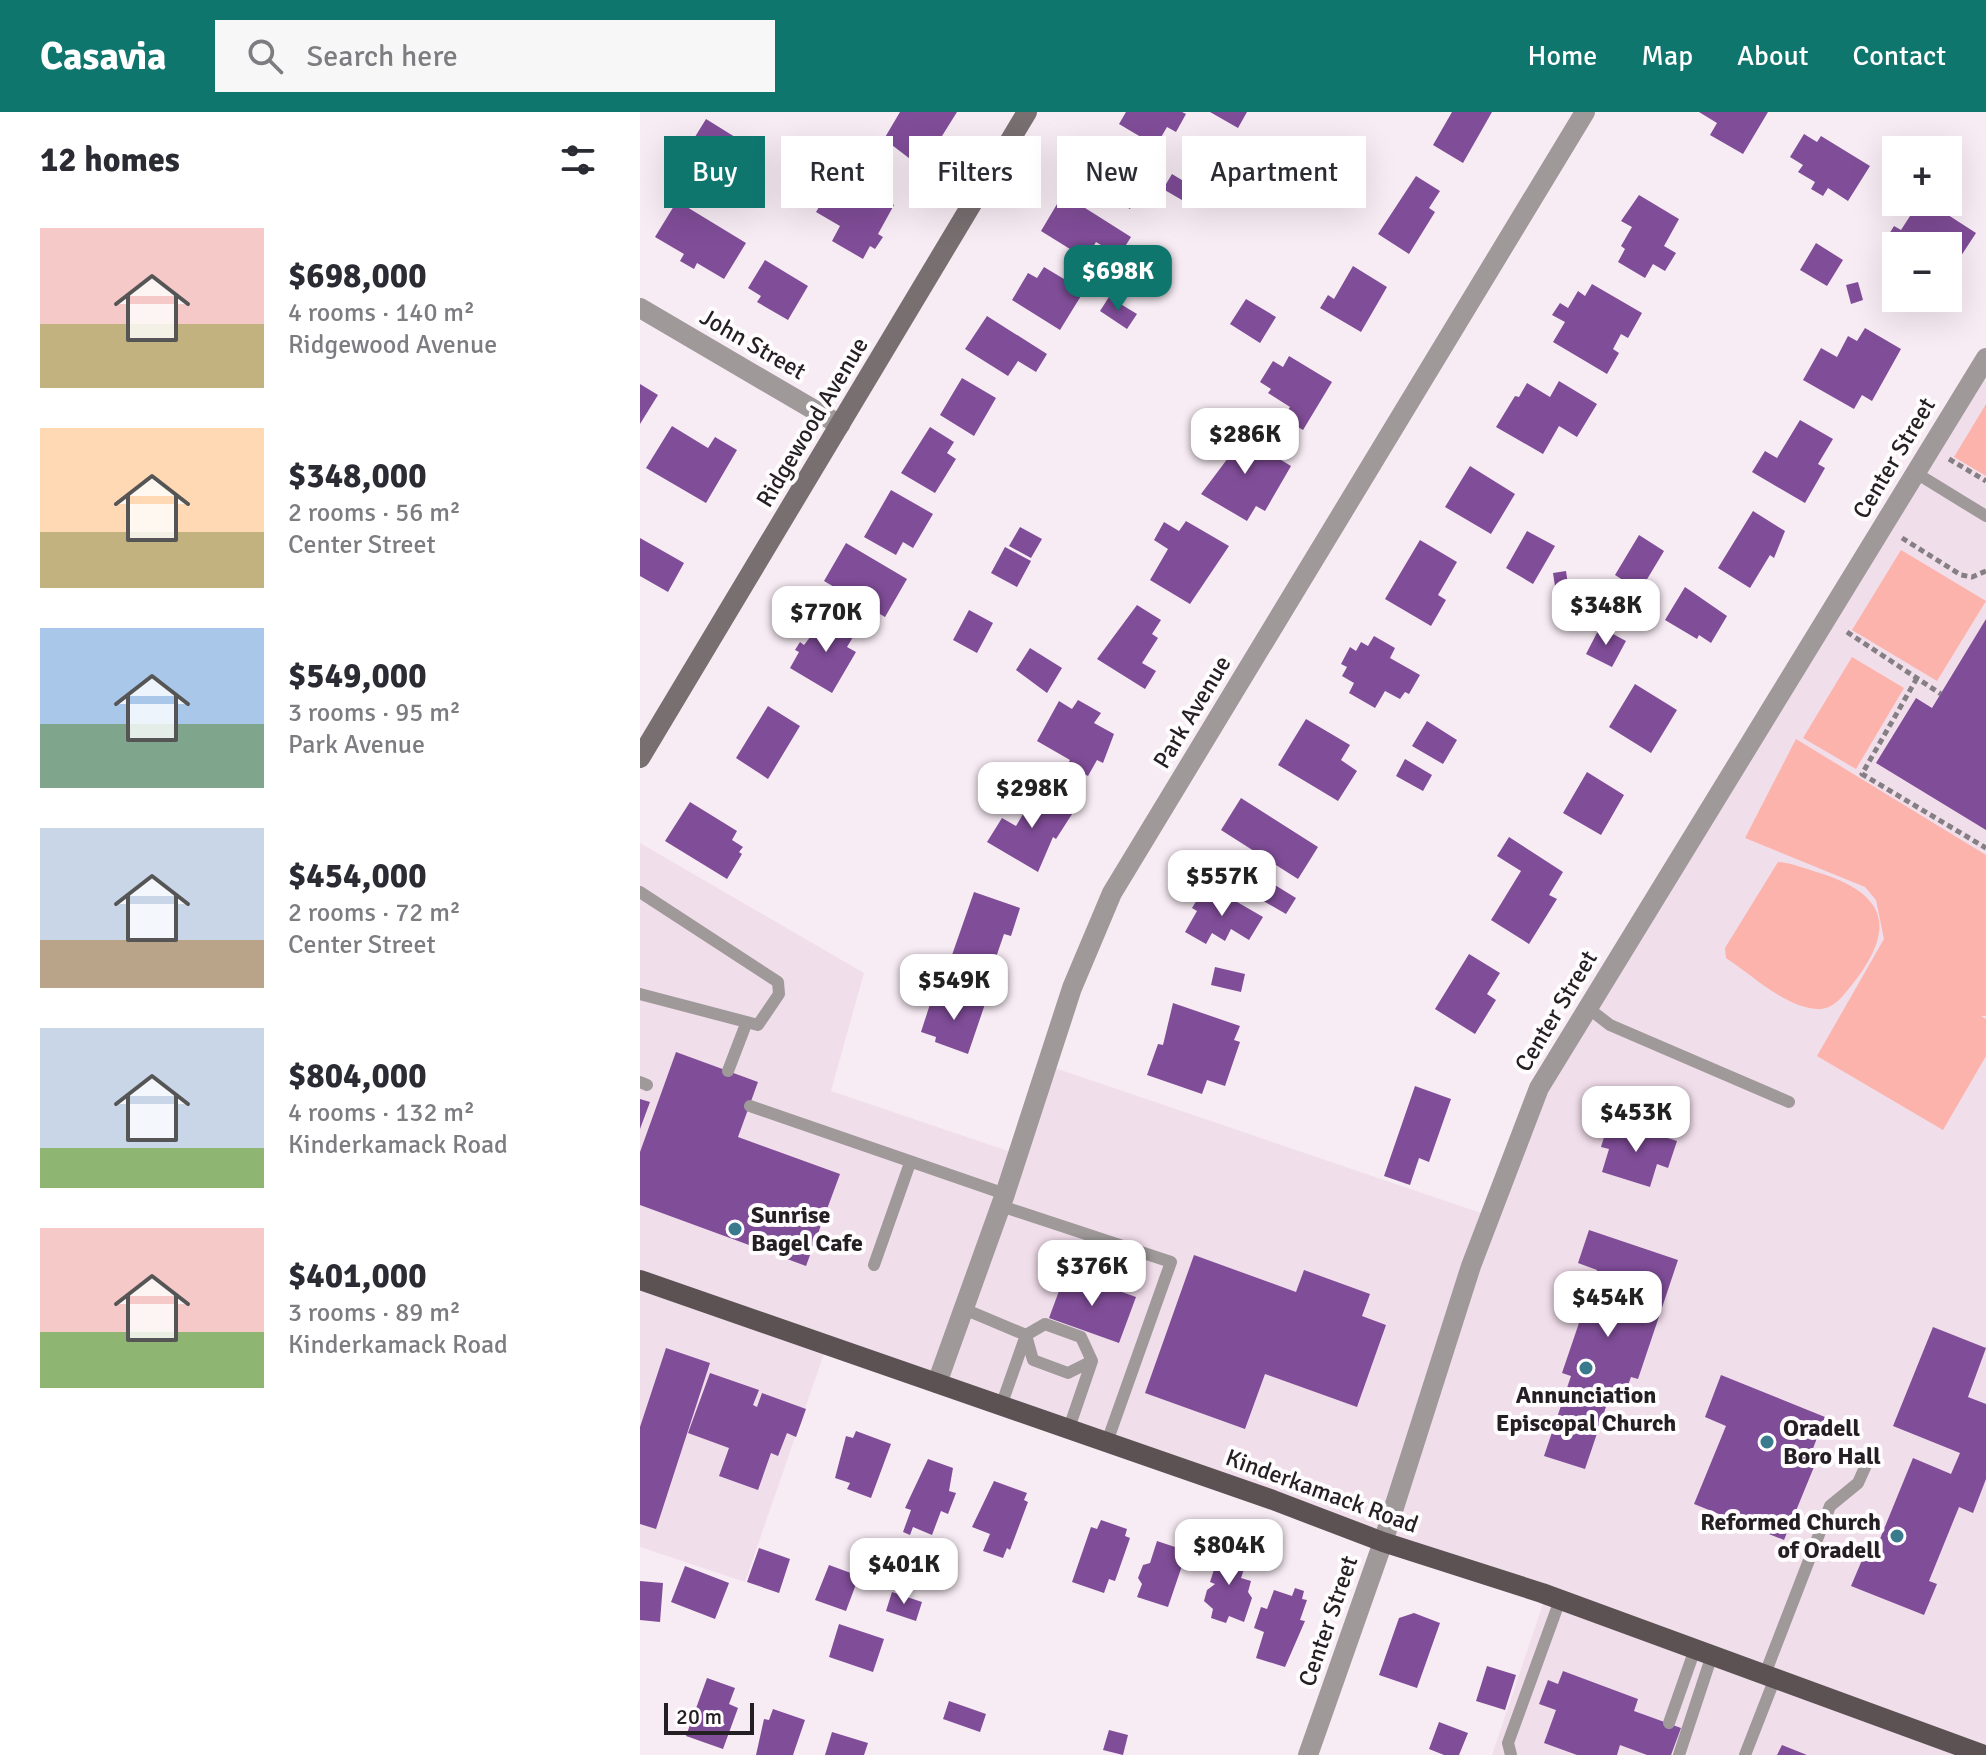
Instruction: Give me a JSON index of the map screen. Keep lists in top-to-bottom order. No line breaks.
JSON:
{"streets":{"main road":["Kinderkamack Road"],"street":["John Street","Ridgewood Avenue","Center Street","Park Avenue"]},"crossings":[["John Street","Ridgewood Avenue"],["Center Street","Kinderkamack Road"],["Park Avenue","Kinderkamack Road"]],"places":["Sunrise Bagel Cafe","Annunciation Episcopal Church","Oradell Boro Hall","Reformed Church of Oradell"],"scale_bar":"20 m","page":{"header":"Casavia","search":"Search here","nav":["Home","Map","About","Contact"],"heading":"12 homes","map_buttons":["+","−"],"chip":["Buy","Rent","Filters","New","Apartment"],"list":[{"name":"$698,000","note":"4 rooms · 140 m² · Ridgewood Avenue"},{"name":"$348,000","note":"2 rooms · 56 m² · Center Street"},{"name":"$549,000","note":"3 rooms · 95 m² · Park Avenue"},{"name":"$454,000","note":"2 rooms · 72 m² · Center Street"},{"name":"$804,000","note":"4 rooms · 132 m² · Kinderkamack Road"},{"name":"$401,000","note":"3 rooms · 89 m² · Kinderkamack Road"}],"price":["$698K","$286K","$348K","$770K","$298K","$557K","$549K","$453K","$376K","$454K","$804K","$401K"],"scale":"20 m"}}
